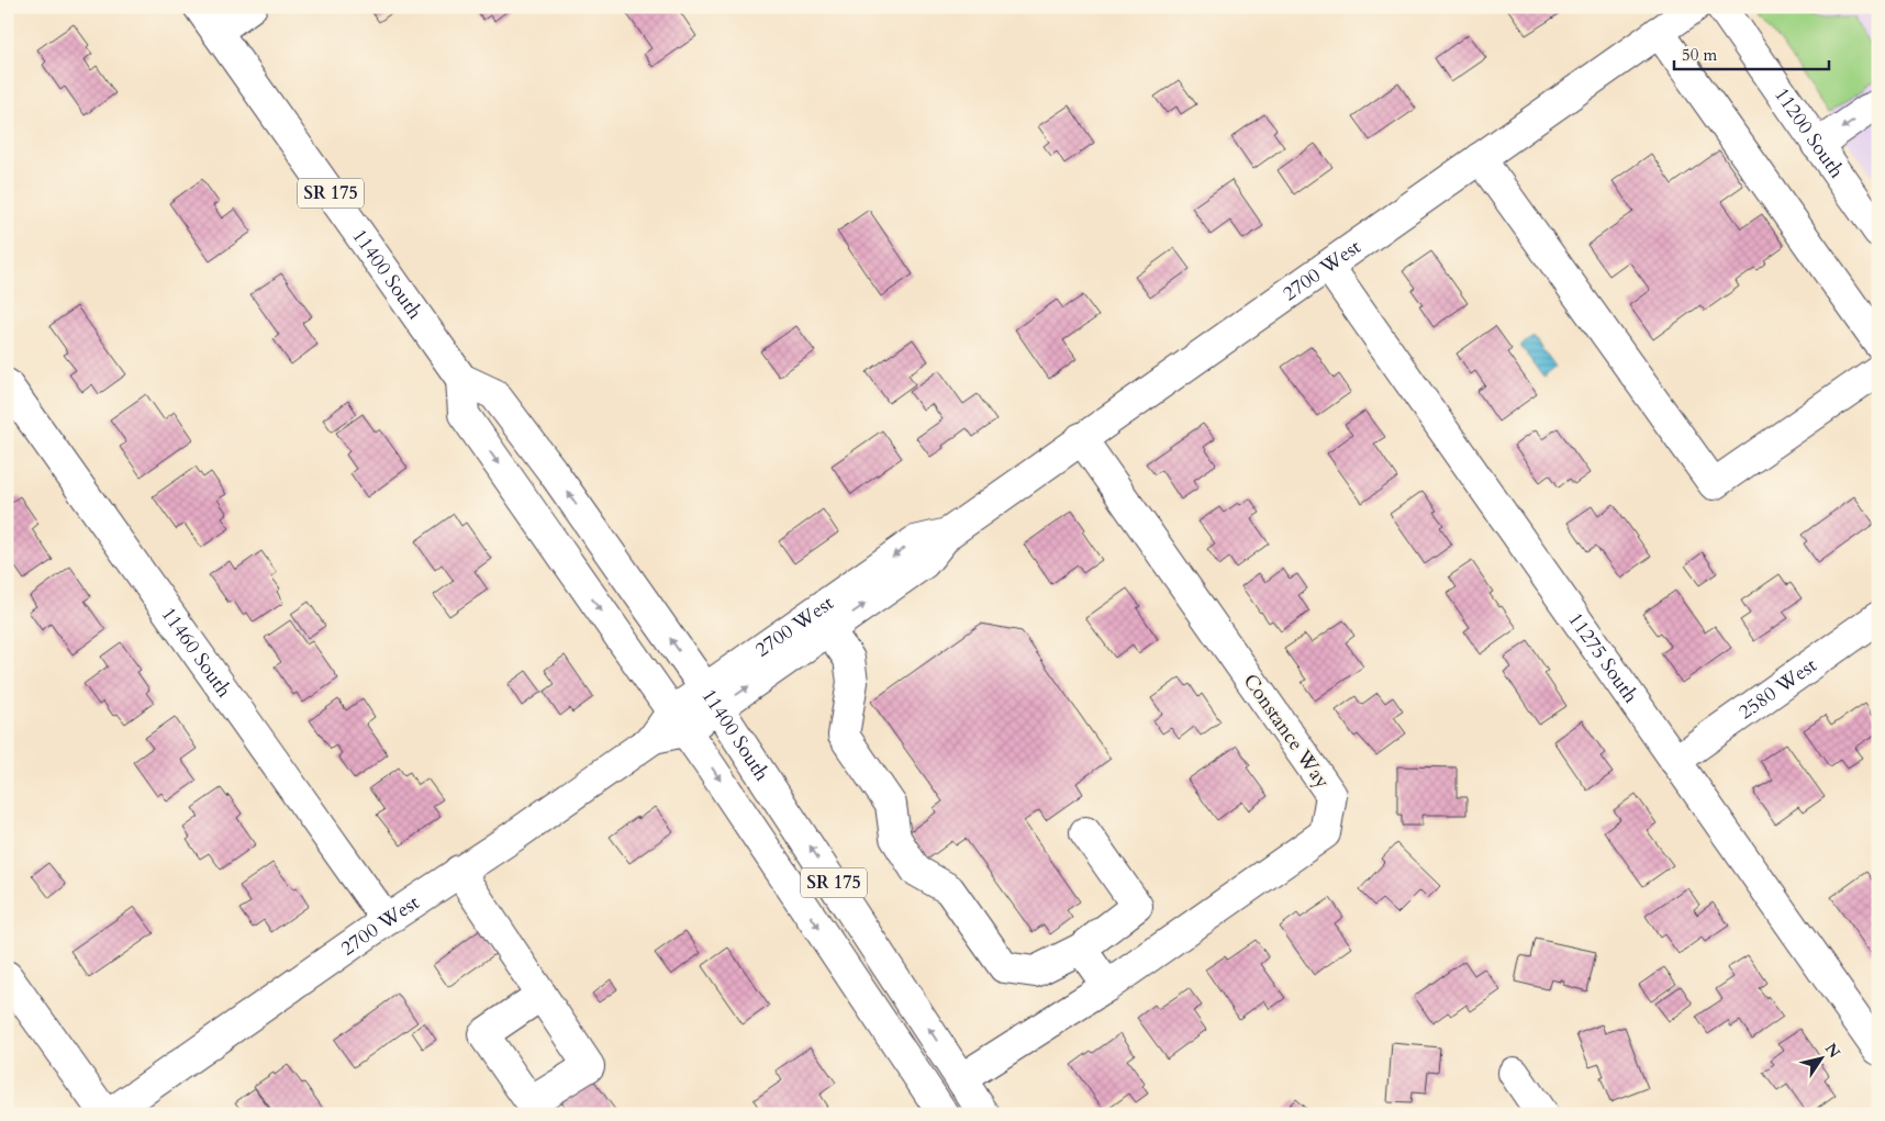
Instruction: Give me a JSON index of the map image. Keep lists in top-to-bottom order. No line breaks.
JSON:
{"streets":{"main road":["11200 South","SR 175","2700 West","11400 South","11460 South","11275 South","2580 West","Constance Way"]},"crossings":[["2700 West","11400 South"],["2700 West","11460 South"],["2700 West","11275 South"],["2700 West","Constance Way"],["11400 South","Constance Way"],["11275 South","2580 West"]],"scale_bar":"50 m","north":"top right"}
